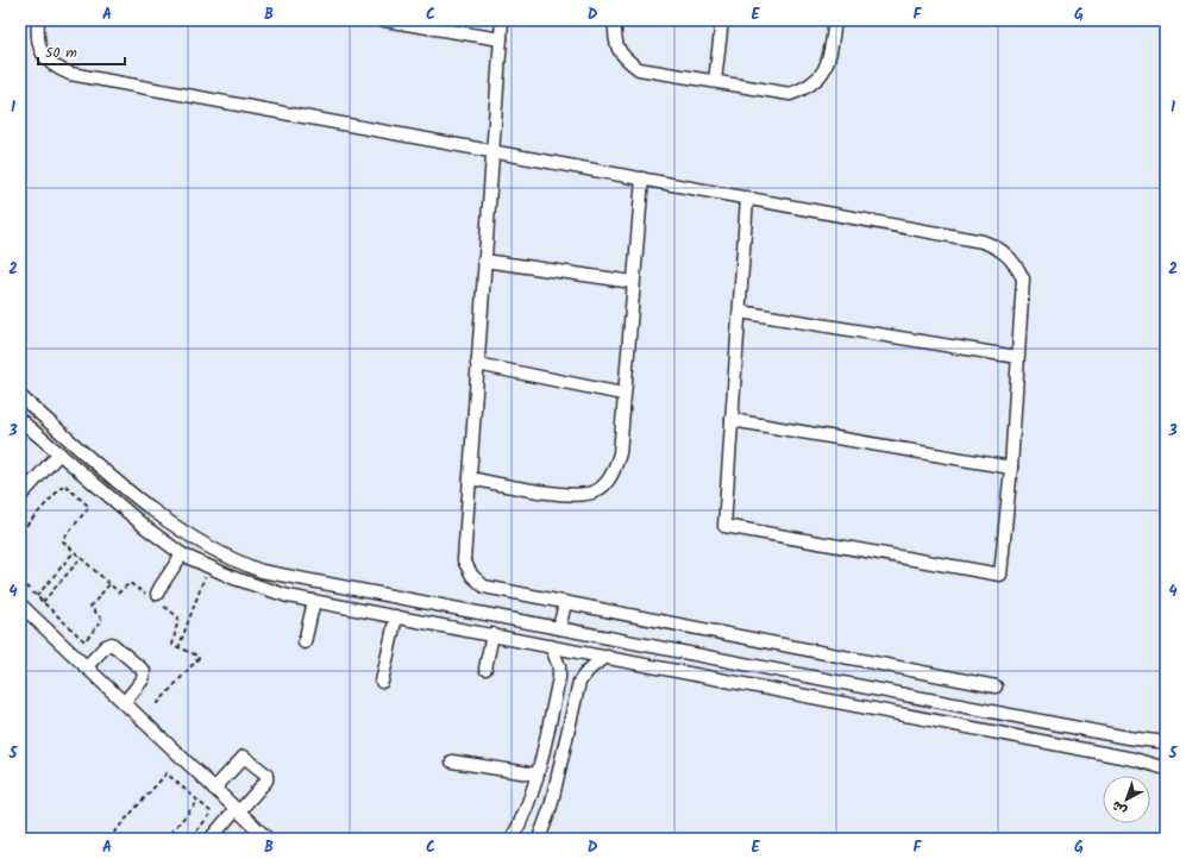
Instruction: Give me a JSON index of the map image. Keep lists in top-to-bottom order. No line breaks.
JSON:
{"scale_bar":"50 m","north":"bottom left","grid":{"columns":["A","B","C","D","E","F","G"],"rows":["1","2","3","4","5"]}}
